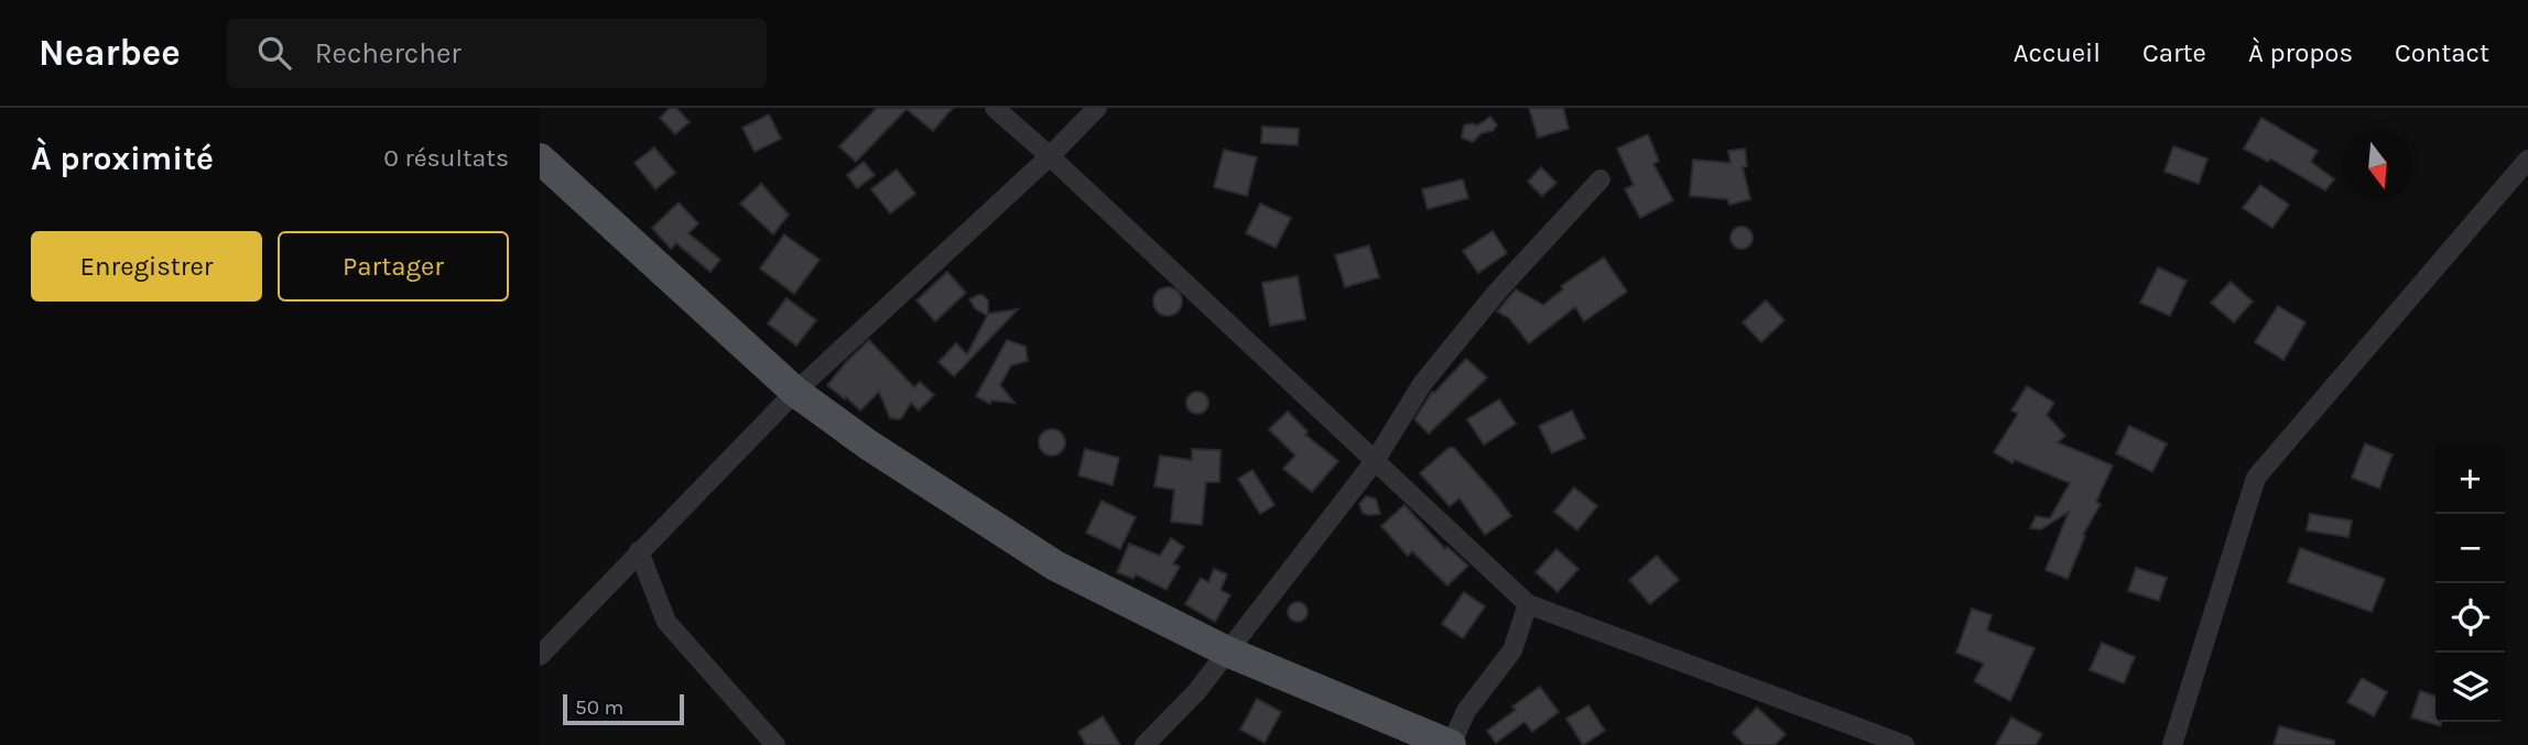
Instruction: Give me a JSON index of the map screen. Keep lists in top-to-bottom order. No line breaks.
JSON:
{"scale_bar":"50 m","north":"bottom","page":{"header":"Nearbee","search":"Rechercher","nav":["Accueil","Carte","À propos","Contact"],"heading":["À proximité","0 résultats"],"buttons":["Enregistrer","Partager"],"map_buttons":["+","−"],"scale":"50 m"}}
